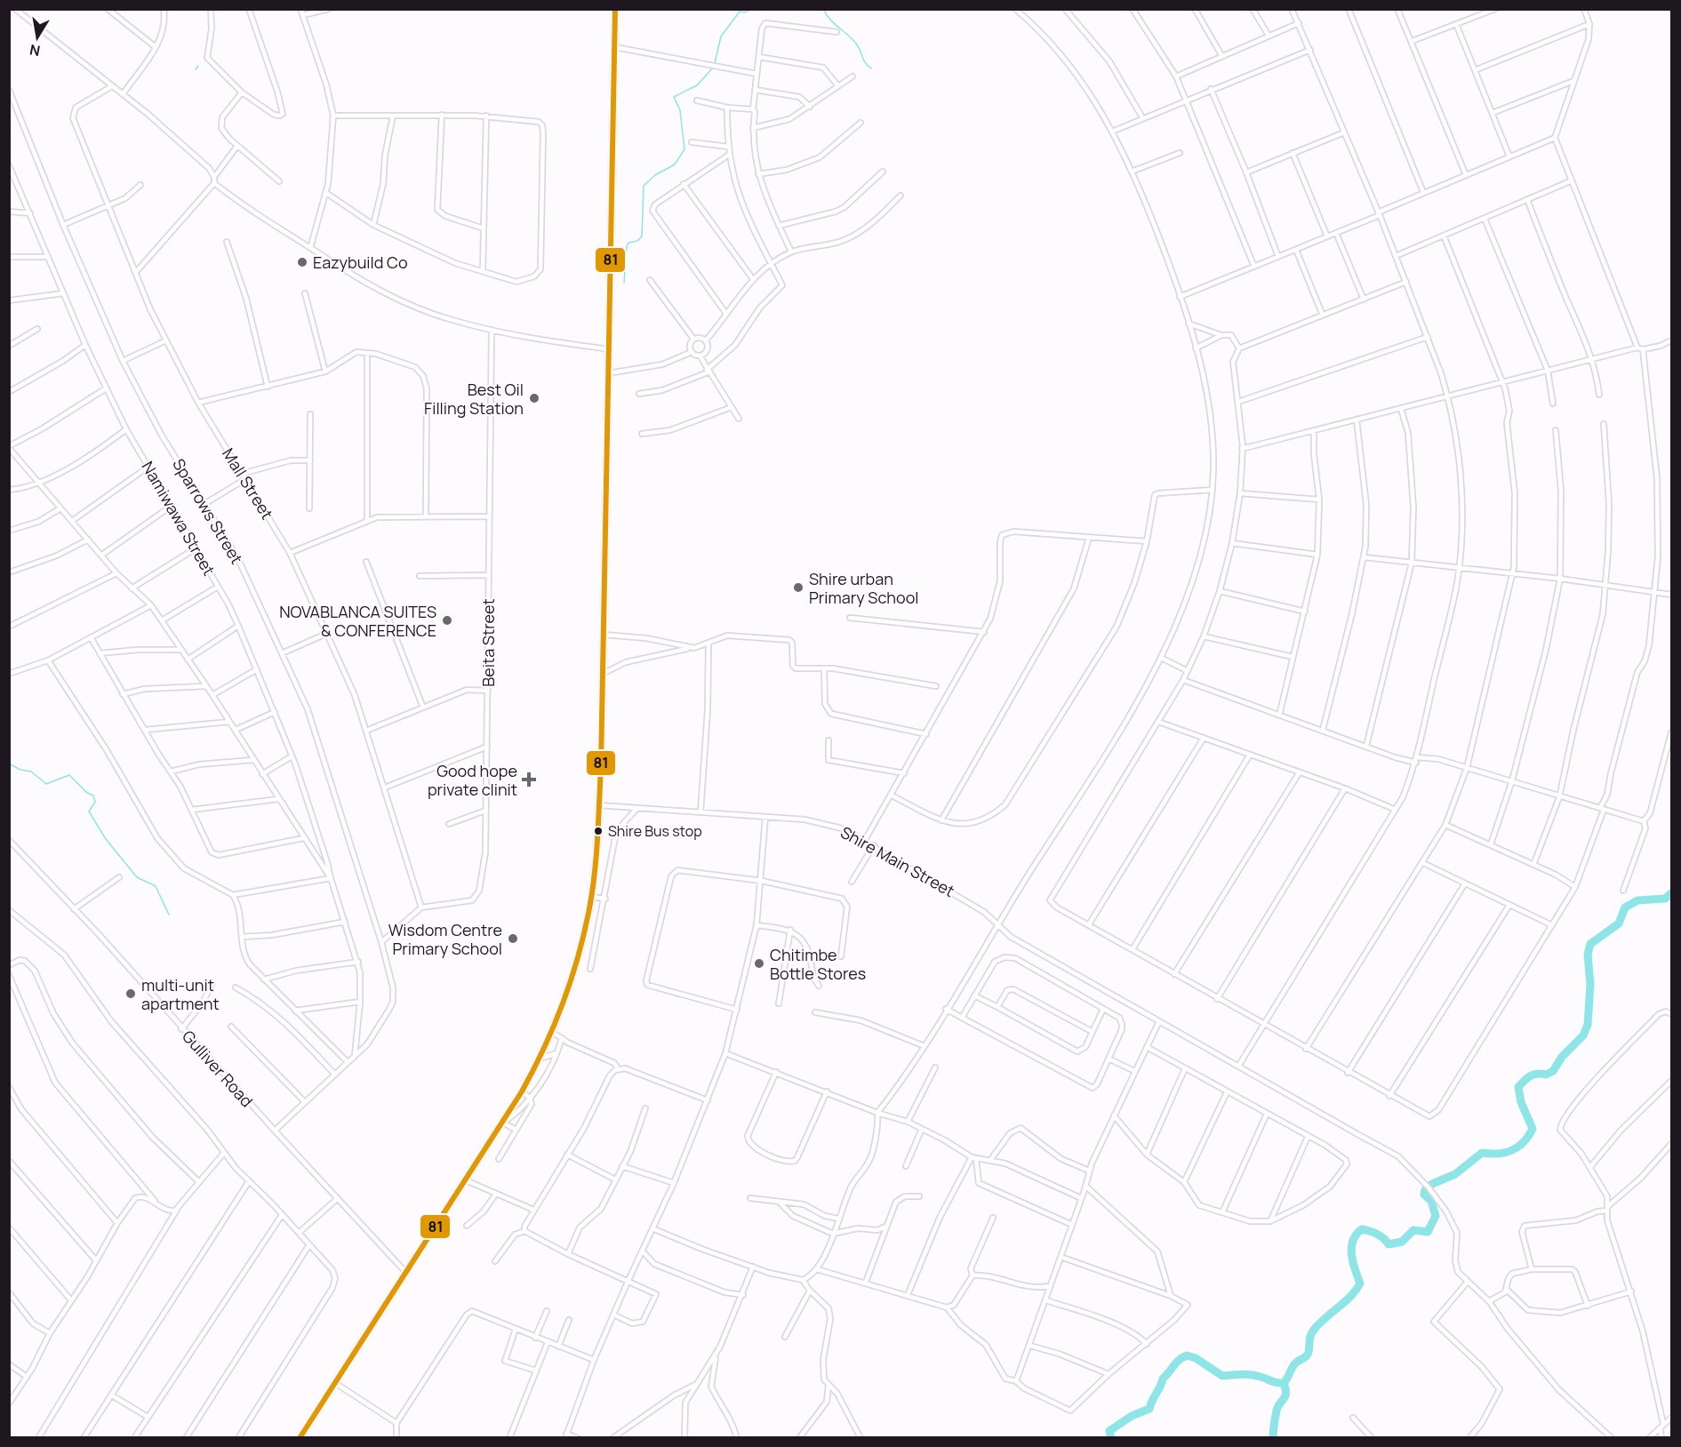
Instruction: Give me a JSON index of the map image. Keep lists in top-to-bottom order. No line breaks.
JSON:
{"streets":{"street":["Mall Street","Sparrows Street","Namiwawa Street","Beita Street","Shire Main Street","Gulliver Road"]},"crossings":[["Mall Street","Beita Street"],["Sparrows Street","Namiwawa Street"],["Sparrows Street","Gulliver Road"]],"places":{"other":["Eazybuild Co","Best Oil Filling Station","Shire urban Primary School","NOVABLANCA SUITES & CONFERENCE","Shire Bus stop","Wisdom Centre Primary School","Chitimbe Bottle Stores","multi-unit apartment"],"health":["Good hope private clinit"]},"lines":["transit line 81"],"north":"bottom"}
